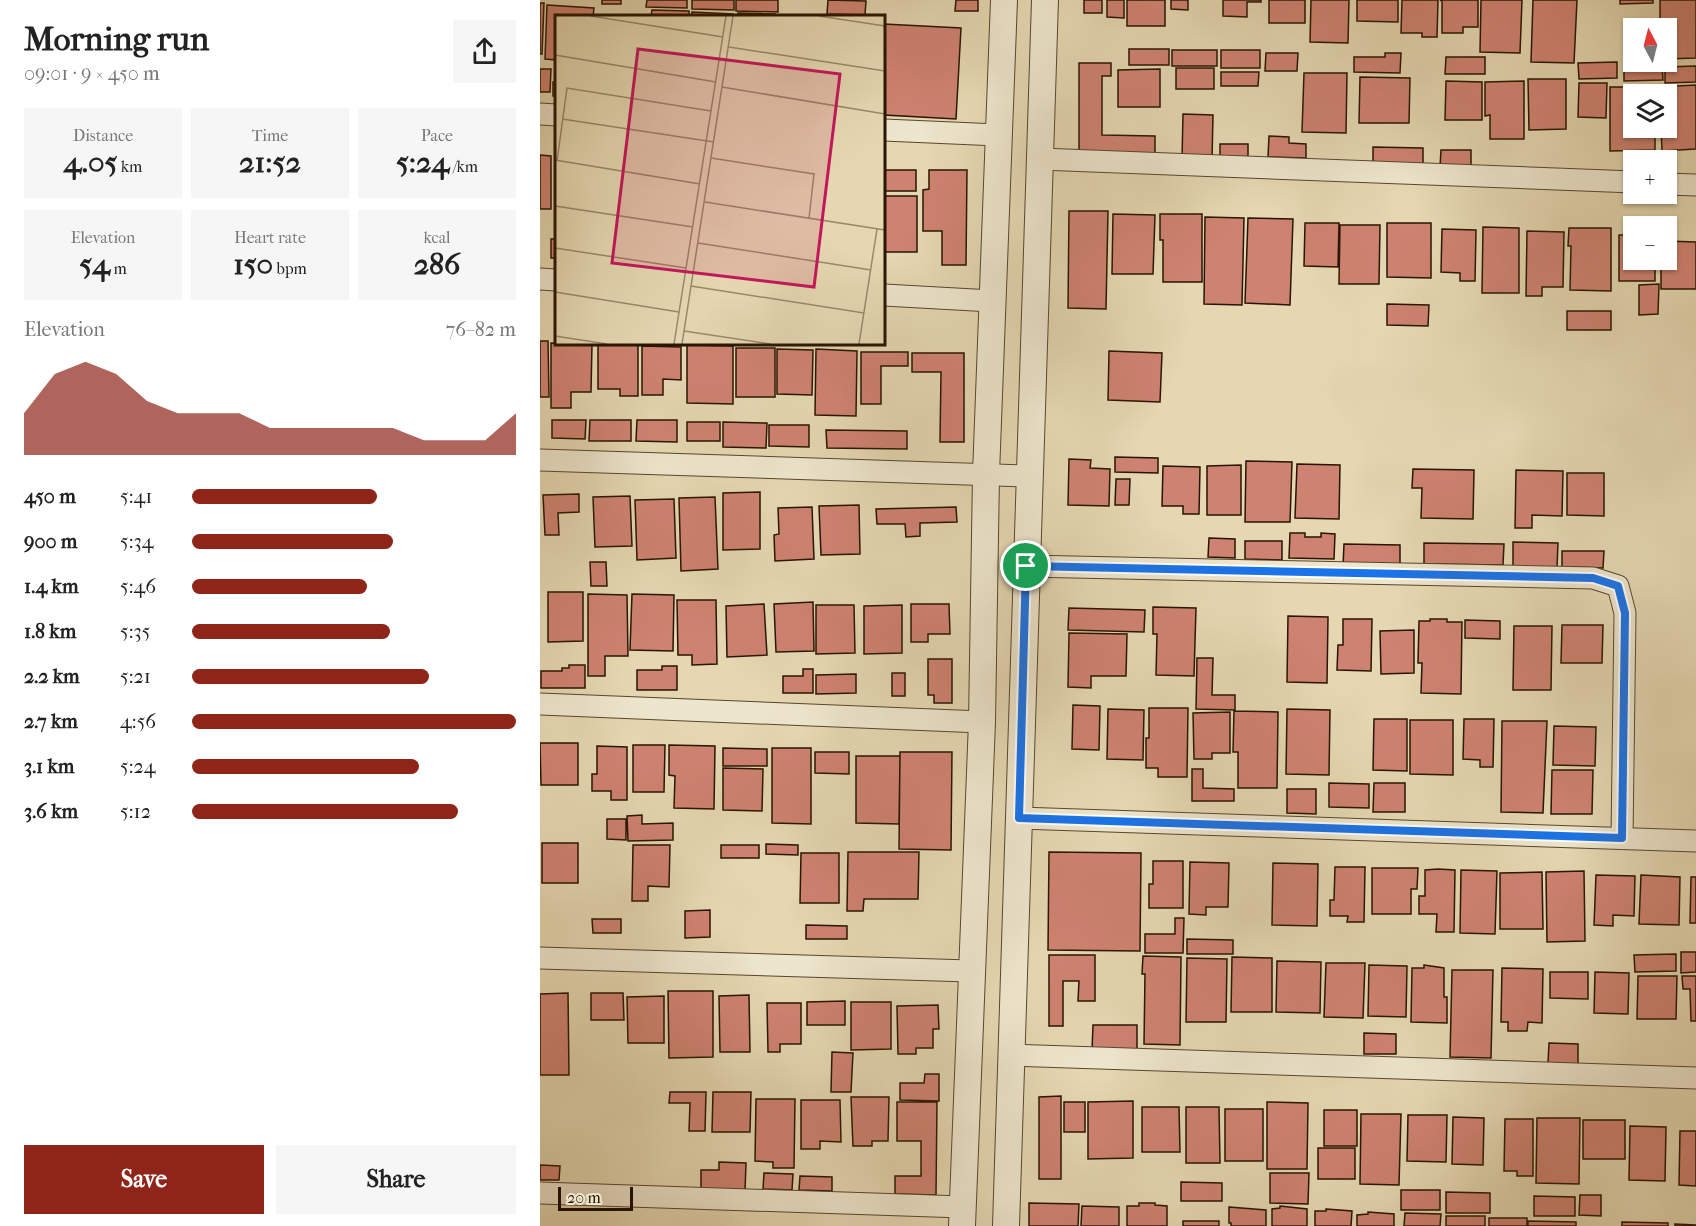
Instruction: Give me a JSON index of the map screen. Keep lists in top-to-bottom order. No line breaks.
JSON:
{"scale_bar":"20 m","north":"top","page":{"heading":["Morning run","09:01 · 9 × 450 m"],"map_buttons":["+","−"],"stats":[["Distance","4.05 km"],["Time","21:52"],["Pace","5:24 /km"],["Elevation","54 m"],["Heart rate","150 bpm"],["kcal","286"]],"chart":["Elevation","76–82 m"],"list":[{"name":"450 m","note":"5:41"},{"name":"900 m","note":"5:34"},{"name":"1.4 km","note":"5:46"},{"name":"1.8 km","note":"5:35"},{"name":"2.2 km","note":"5:21"},{"name":"2.7 km","note":"4:56"},{"name":"3.1 km","note":"5:24"},{"name":"3.6 km","note":"5:12"}],"buttons":["Save","Share"],"scale":"20 m"}}
